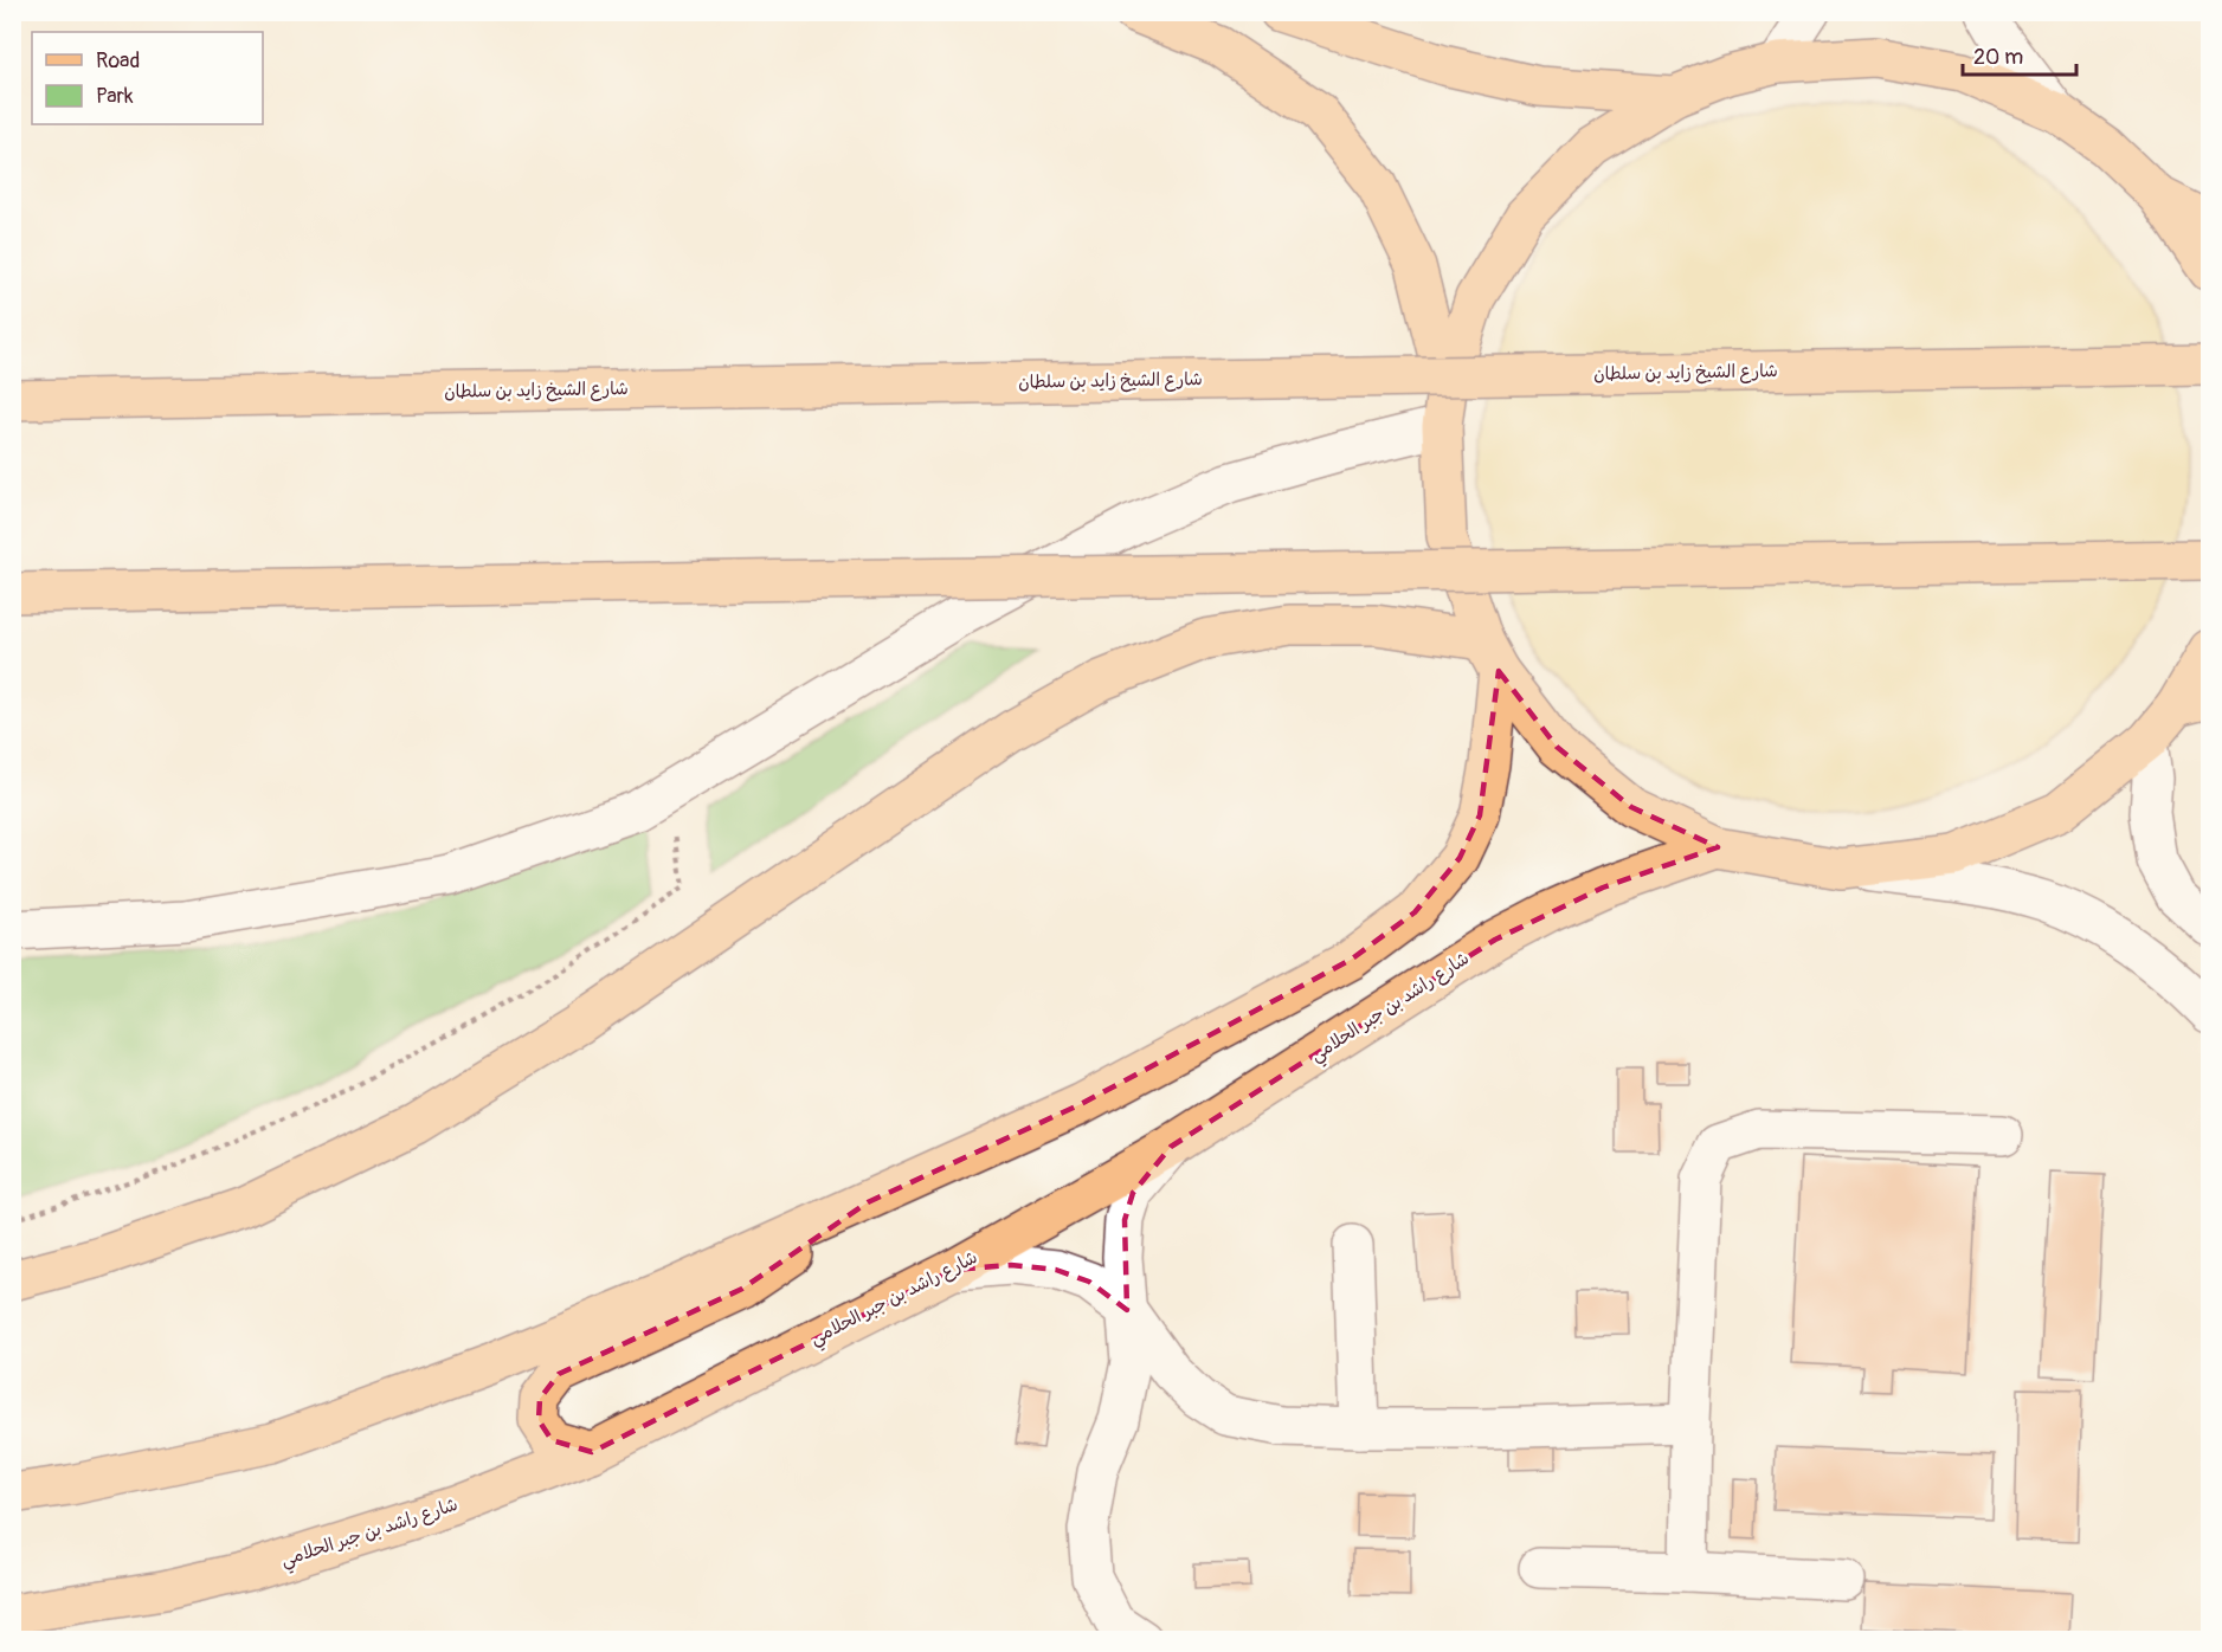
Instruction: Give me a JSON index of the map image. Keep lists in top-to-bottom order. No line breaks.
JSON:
{"streets":{"main road":["شارع الشيخ زايد بن سلطان","شارع راشد بن جبر الحلامي"]},"legend":["Road","Park"],"scale_bar":"20 m"}
